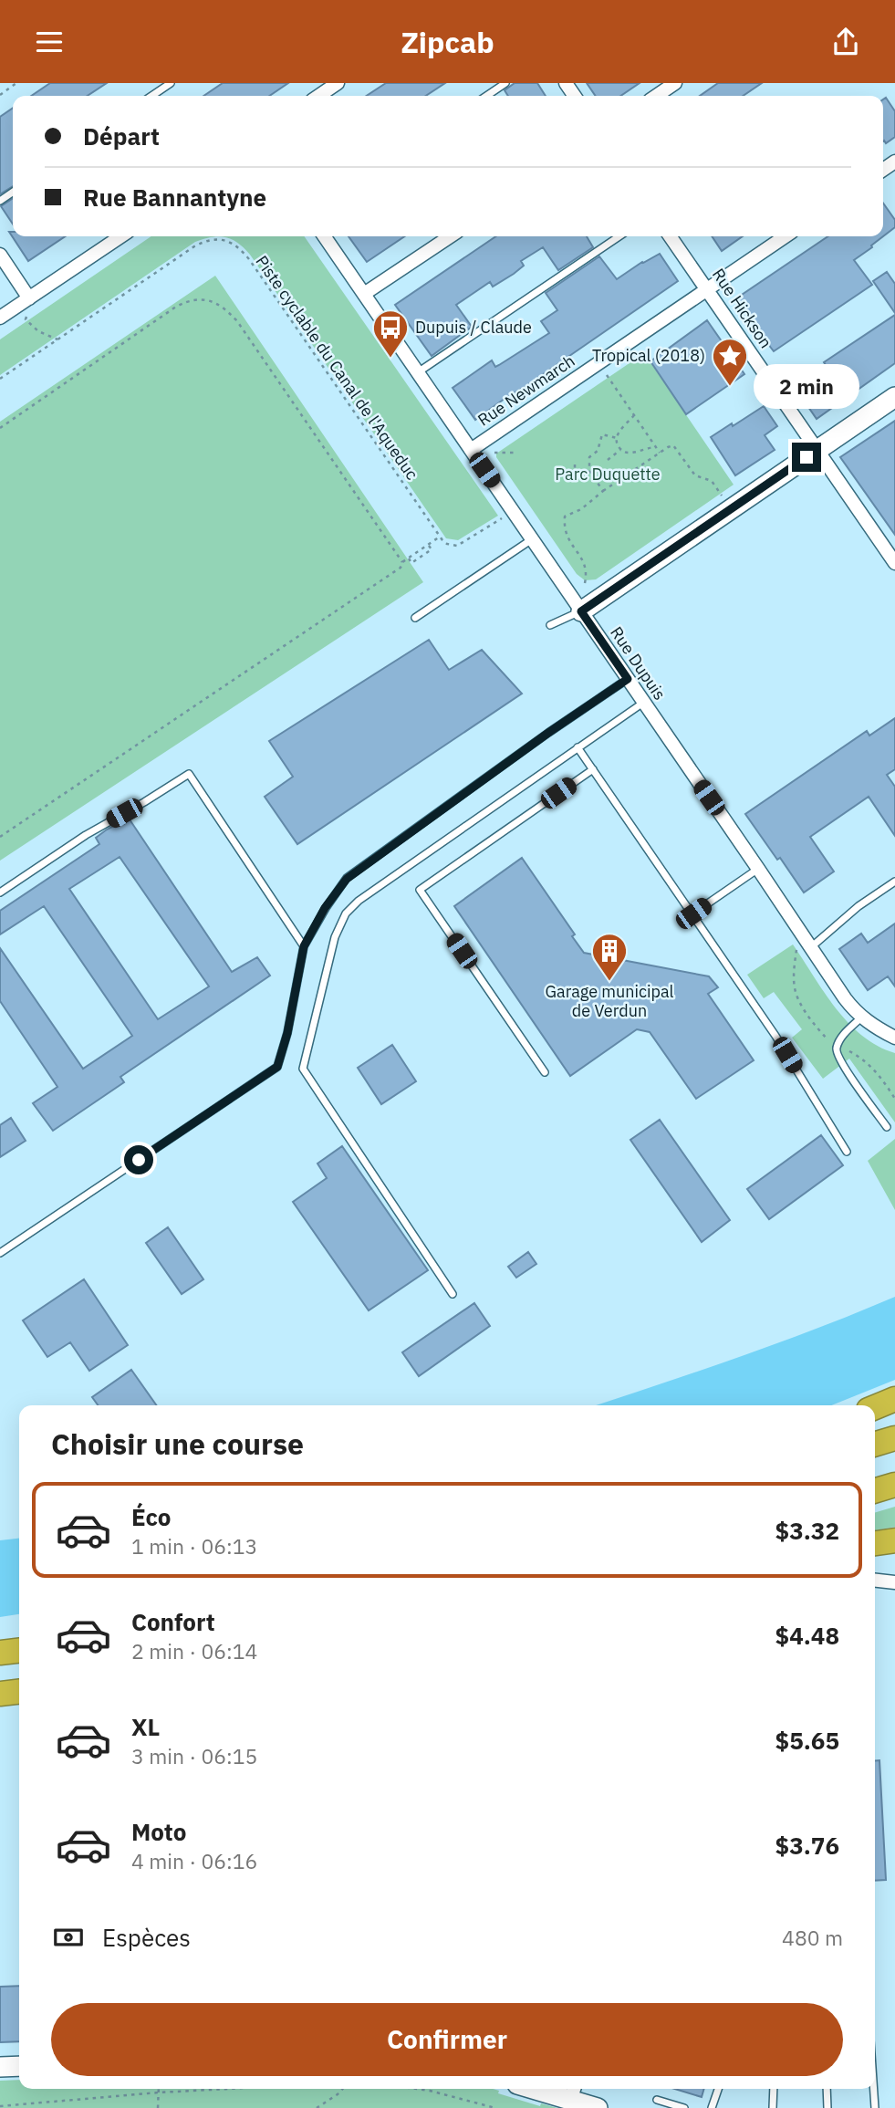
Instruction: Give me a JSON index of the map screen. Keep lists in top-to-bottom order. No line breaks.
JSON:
{"streets":{"street":["Rue Hickson","Rue Newmarch","Rue Dupuis"],"path":["Piste cyclable du Canal de l'Aqueduc"]},"crossings":[["Rue Hickson","Rue Newmarch"],["Rue Newmarch","Rue Dupuis"]],"parks":["Parc Duquette"],"places":{"bus stop":["Dupuis / Claude"],"place":["Tropical (2018)"],"building":["Garage municipal de Verdun"]},"page":{"header":"Zipcab","banner":["Départ","Rue Bannantyne"],"bubble":"2 min","heading":"Choisir une course","list":[{"name":"Éco","note":"1 min · 06:13","value":"$3.32"},{"name":"Confort","note":"2 min · 06:14","value":"$4.48"},{"name":"XL","note":"3 min · 06:15","value":"$5.65"},{"name":"Moto","note":"4 min · 06:16","value":"$3.76"}],"pay":["Espèces","480 m"],"buttons":"Confirmer"}}
